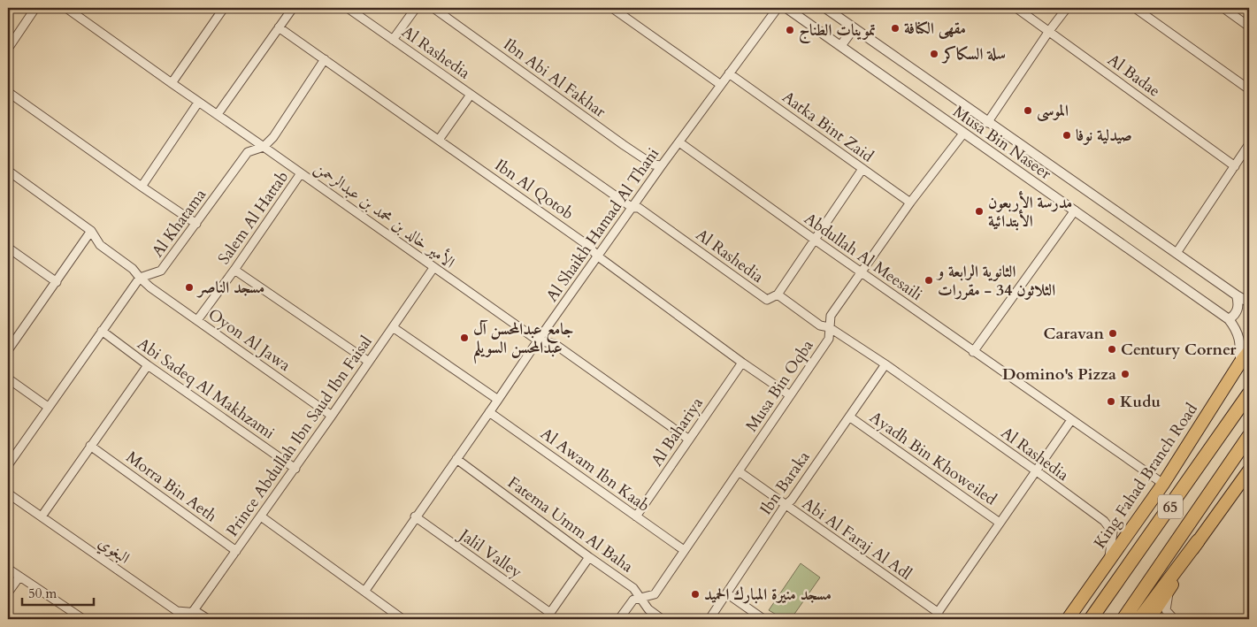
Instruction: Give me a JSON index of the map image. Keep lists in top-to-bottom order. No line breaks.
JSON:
{"streets":{"highway":["65"],"main road":["King Fahad Branch Road"],"street":["Al Rashedia","Al Badae","Ibn Abi Al Fakhar","Aatka Bint Zaid","Musa Bin Naseer","Ibn Al Qotob","الأمير خالد بن محمد بن عبدالرحمن","Salem Al Hattab","Al Khatama","Al Shaikh Hamad Al Thani","Abdullah Al Meesaili","Oyon Al Jawa","Musa Bin Oqba","Abi Sadeq Al Makhzami","Al Bahariya","Prince Abdullah Ibn Saud Ibn Faisal","Ayadh Bin Khoweiled","Al Awam Ibn Kaab","Ibn Baraka","Morra Bin Aeth","Fatema Umm Al Baha","Abi Al Faraj Al Adl","البغوي","Jalil Valley"]},"crossings":[["Al Rashedia","Al Shaikh Hamad Al Thani"],["Al Rashedia","Musa Bin Oqba"],["Al Rashedia","King Fahad Branch Road"],["Al Rashedia","Ibn Baraka"],["Ibn Abi Al Fakhar","Al Shaikh Hamad Al Thani"],["Aatka Bint Zaid","Al Shaikh Hamad Al Thani"],["Aatka Bint Zaid","Musa Bin Oqba"],["Musa Bin Naseer","Musa Bin Oqba"],["Musa Bin Naseer","King Fahad Branch Road"],["Ibn Al Qotob","Al Khatama"],["Ibn Al Qotob","Al Shaikh Hamad Al Thani"],["Ibn Al Qotob","Musa Bin Oqba"],["Ibn Al Qotob","Al Bahariya"],["الأمير خالد بن محمد بن عبدالرحمن","Salem Al Hattab"],["الأمير خالد بن محمد بن عبدالرحمن","Al Khatama"],["الأمير خالد بن محمد بن عبدالرحمن","Al Shaikh Hamad Al Thani"],["الأمير خالد بن محمد بن عبدالرحمن","Al Bahariya"],["الأمير خالد بن محمد بن عبدالرحمن","Prince Abdullah Ibn Saud Ibn Faisal"],["Salem Al Hattab","Oyon Al Jawa"],["Al Khatama","Oyon Al Jawa"],["Al Shaikh Hamad Al Thani","Abdullah Al Meesaili"],["Al Shaikh Hamad Al Thani","Al Awam Ibn Kaab"],["Al Shaikh Hamad Al Thani","Fatema Umm Al Baha"],["Al Shaikh Hamad Al Thani","Jalil Valley"],["Abdullah Al Meesaili","Musa Bin Oqba"],["Abdullah Al Meesaili","King Fahad Branch Road"],["Oyon Al Jawa","Prince Abdullah Ibn Saud Ibn Faisal"],["Musa Bin Oqba","Al Awam Ibn Kaab"],["Musa Bin Oqba","Fatema Umm Al Baha"],["Musa Bin Oqba","Abi Al Faraj Al Adl"],["Abi Sadeq Al Makhzami","Prince Abdullah Ibn Saud Ibn Faisal"],["Al Bahariya","Al Awam Ibn Kaab"],["Prince Abdullah Ibn Saud Ibn Faisal","Morra Bin Aeth"],["Prince Abdullah Ibn Saud Ibn Faisal","البغوي"],["Ayadh Bin Khoweiled","Ibn Baraka"],["Ibn Baraka","Abi Al Faraj Al Adl"]],"places":["مقهى الكنافة","تموينات الطناج","سلة السكاكر","الموسى","صيدلية نوفا","مدرسة الأربعون الأبتدائية","الثانوية الرابعة و الثلاثون 34 - مقررات","مسجد الناصر","Caravan","جامع عبدالمحسن آل عبدالمحسن السويلم","Century Corner","Domino's Pizza","Kudu","مسجد منيرة المبارك الحميد"],"scale_bar":"50 m"}
